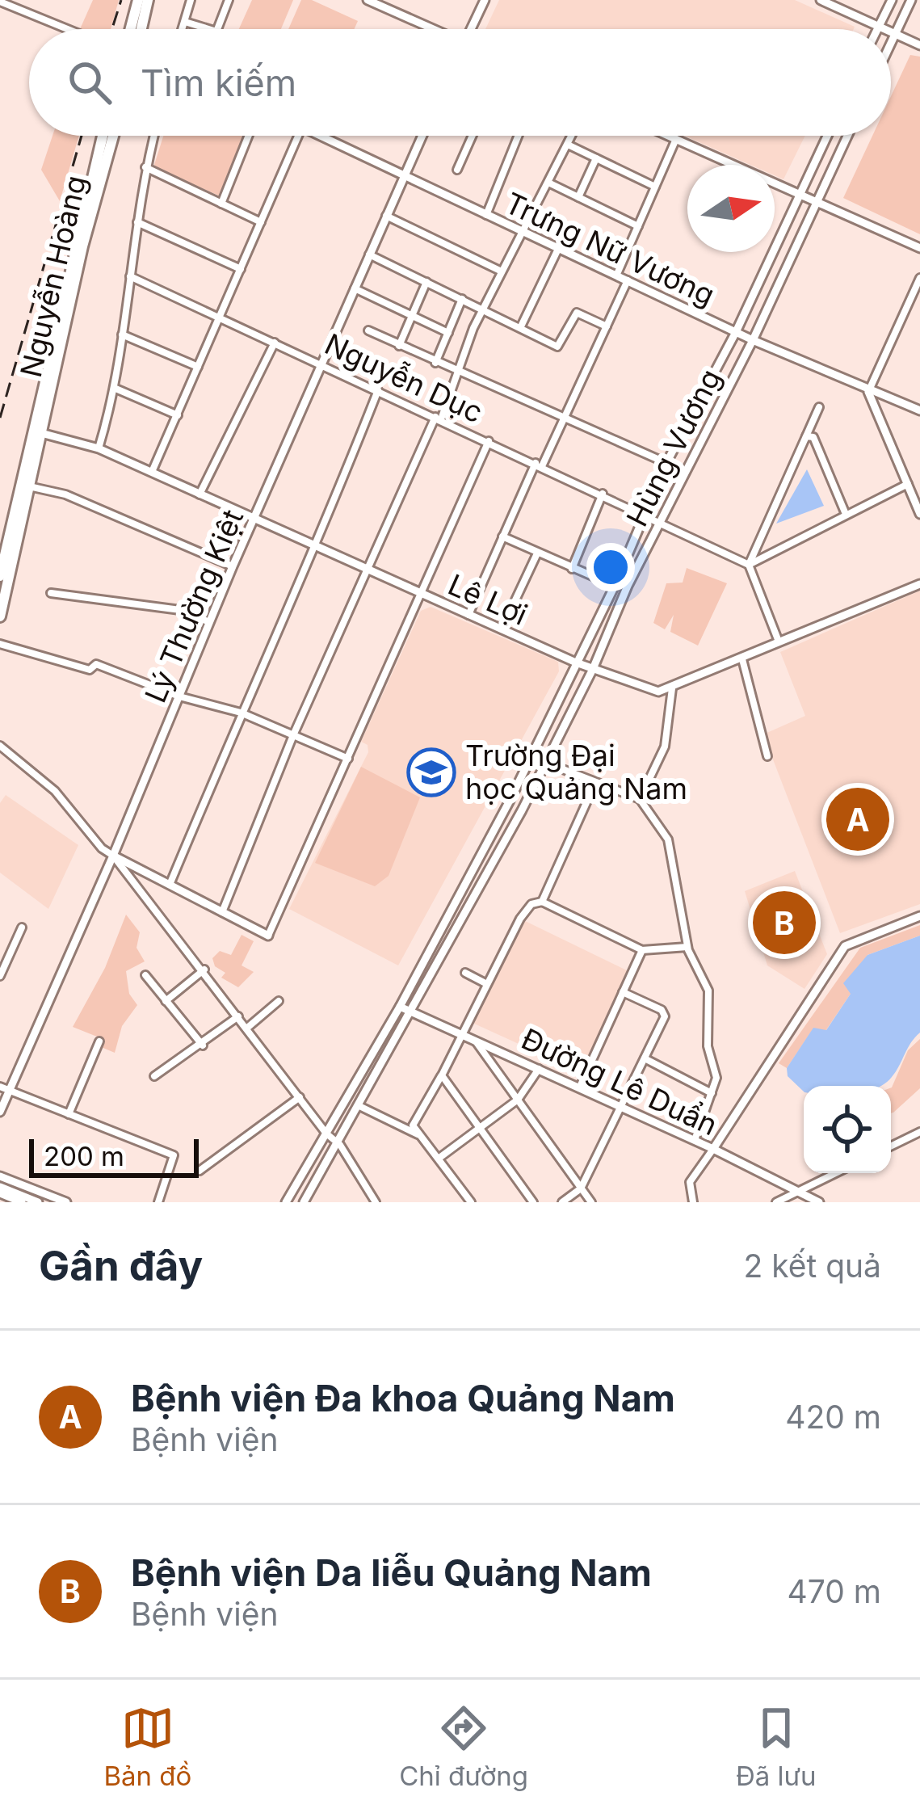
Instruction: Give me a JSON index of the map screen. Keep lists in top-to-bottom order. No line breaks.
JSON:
{"streets":{"highway":["Nguyễn Hoàng"],"street":["Trưng Nữ Vương","Nguyễn Dục","Hùng Vương","Lê Lợi","Lý Thường Kiệt","Đường Lê Duẩn"]},"crossings":[["Trưng Nữ Vương","Hùng Vương"],["Trưng Nữ Vương","Lý Thường Kiệt"],["Nguyễn Hoàng","Lê Lợi"],["Nguyễn Dục","Hùng Vương"],["Nguyễn Dục","Lý Thường Kiệt"],["Hùng Vương","Lê Lợi"],["Hùng Vương","Đường Lê Duẩn"],["Lê Lợi","Lý Thường Kiệt"]],"places":{"school or university":["Trường Đại học Quảng Nam"]},"scale_bar":"200 m","north":"right","page":{"search":"Tìm kiếm","pins":["A","B"],"scale":"200 m","heading":["Gần đây","2 kết quả"],"list":[{"mark":"A","name":"Bệnh viện Đa khoa Quảng Nam","note":"Bệnh viện","value":"420 m"},{"mark":"B","name":"Bệnh viện Da liễu Quảng Nam","note":"Bệnh viện","value":"470 m"}],"nav":["Bản đồ","Chỉ đường","Đã lưu"]}}
